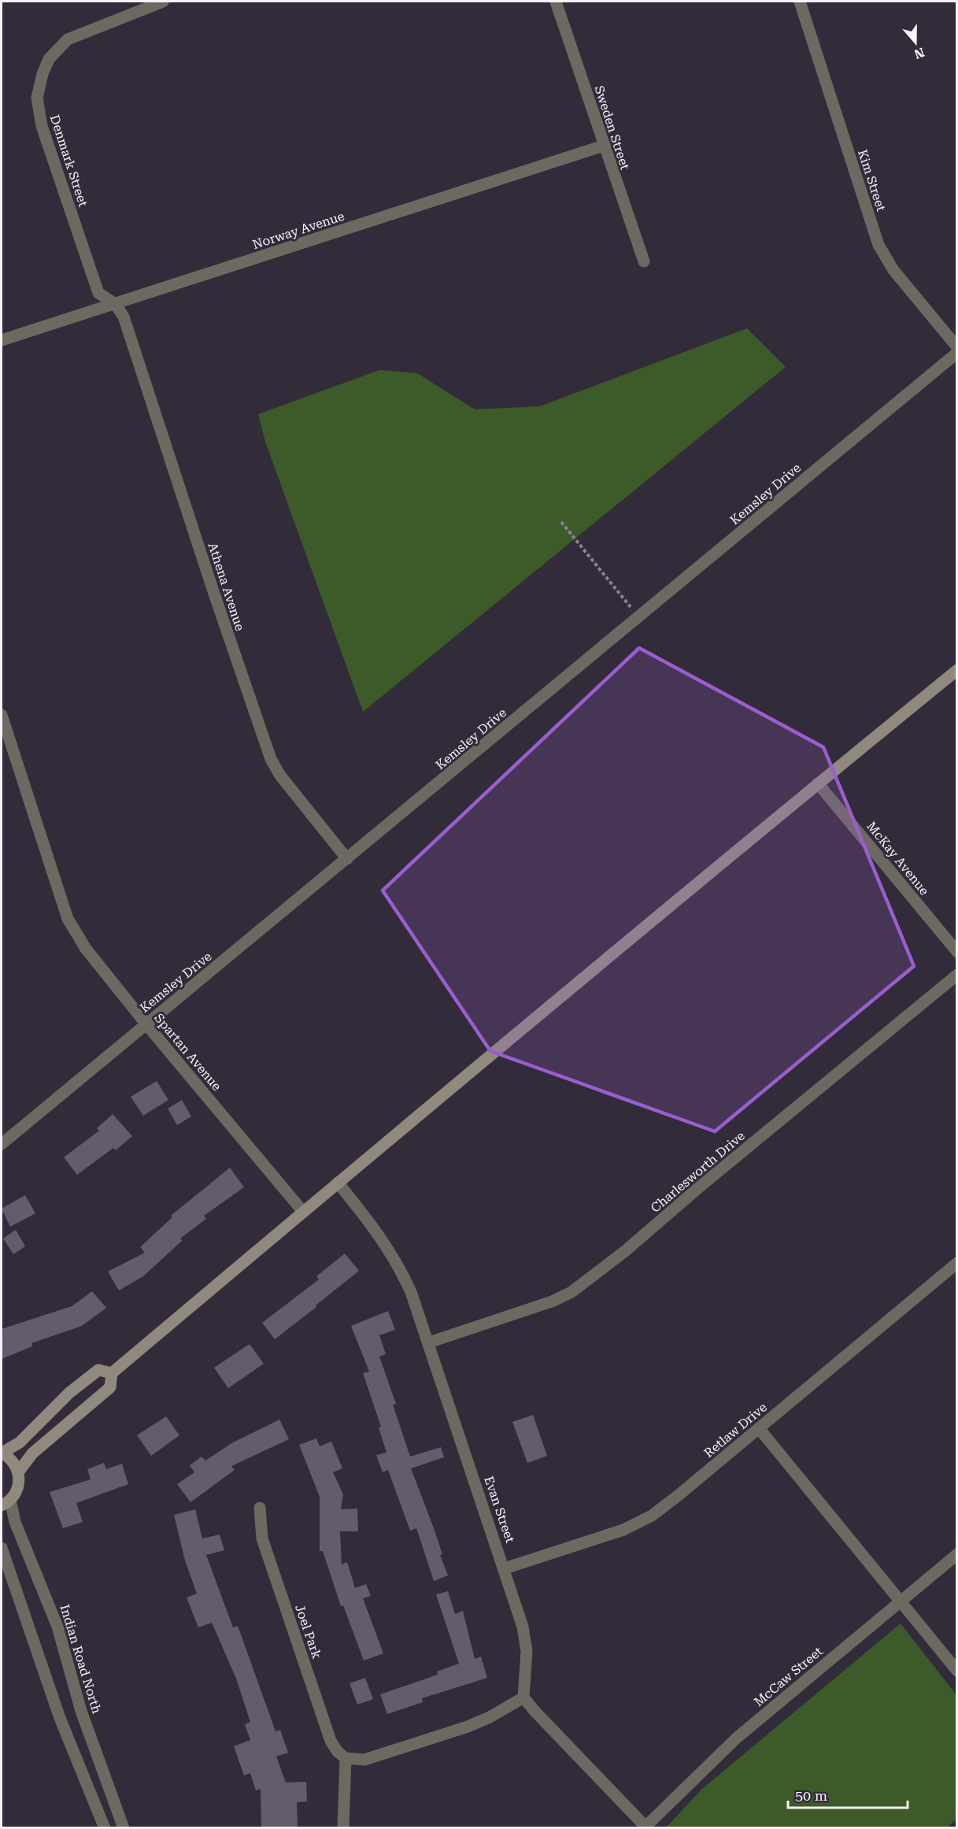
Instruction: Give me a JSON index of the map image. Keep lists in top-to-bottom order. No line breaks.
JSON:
{"streets":{"main road":["Indian Road North"],"street":["Sweden Street","Denmark Street","Kim Street","Norway Avenue","Kemsley Drive","Athena Avenue","McKay Avenue","Spartan Avenue","Charlesworth Drive","Retlaw Drive","Evan Street","Joel Park","McCaw Street"]},"crossings":[["Sweden Street","Norway Avenue"],["Denmark Street","Norway Avenue"],["Denmark Street","Athena Avenue"],["Norway Avenue","Athena Avenue"],["Kemsley Drive","Athena Avenue"],["Kemsley Drive","Spartan Avenue"],["Charlesworth Drive","Evan Street"],["Retlaw Drive","Evan Street"]],"scale_bar":"50 m","north":"bottom"}
